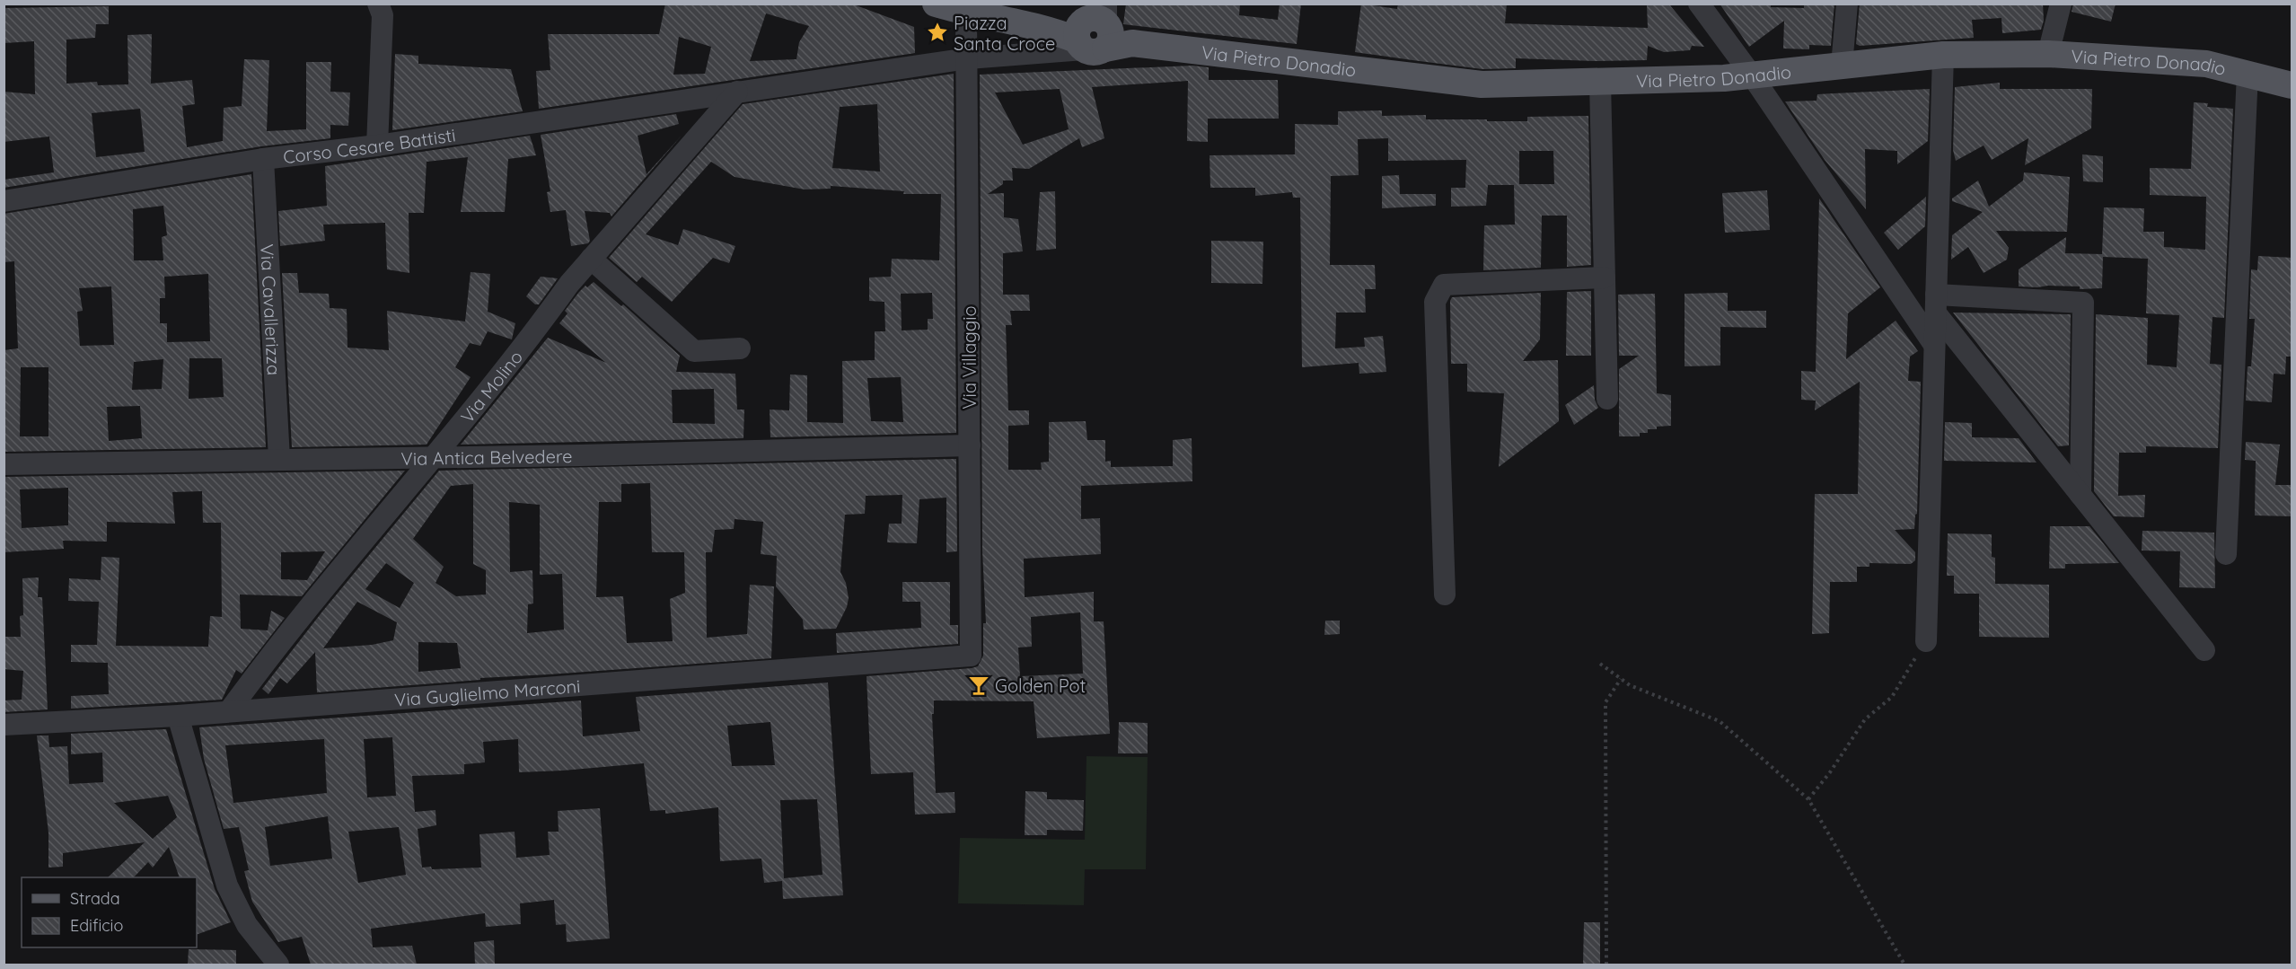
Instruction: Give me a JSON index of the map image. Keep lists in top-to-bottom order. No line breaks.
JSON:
{"streets":{"main road":["Via Pietro Donadio"],"street":["Corso Cesare Battisti","Via Cavallerizza","Via Villaggio","Via Molino","Via Antica Belvedere","Via Guglielmo Marconi"]},"crossings":[["Via Pietro Donadio","Corso Cesare Battisti"],["Via Pietro Donadio","Via Villaggio"],["Corso Cesare Battisti","Via Cavallerizza"],["Corso Cesare Battisti","Via Villaggio"],["Corso Cesare Battisti","Via Molino"],["Via Cavallerizza","Via Antica Belvedere"],["Via Villaggio","Via Antica Belvedere"],["Via Villaggio","Via Guglielmo Marconi"],["Via Molino","Via Antica Belvedere"],["Via Molino","Via Guglielmo Marconi"]],"places":{"place":["Piazza Santa Croce"],"bar":["Golden Pot"]},"legend":["Strada","Edificio"]}
